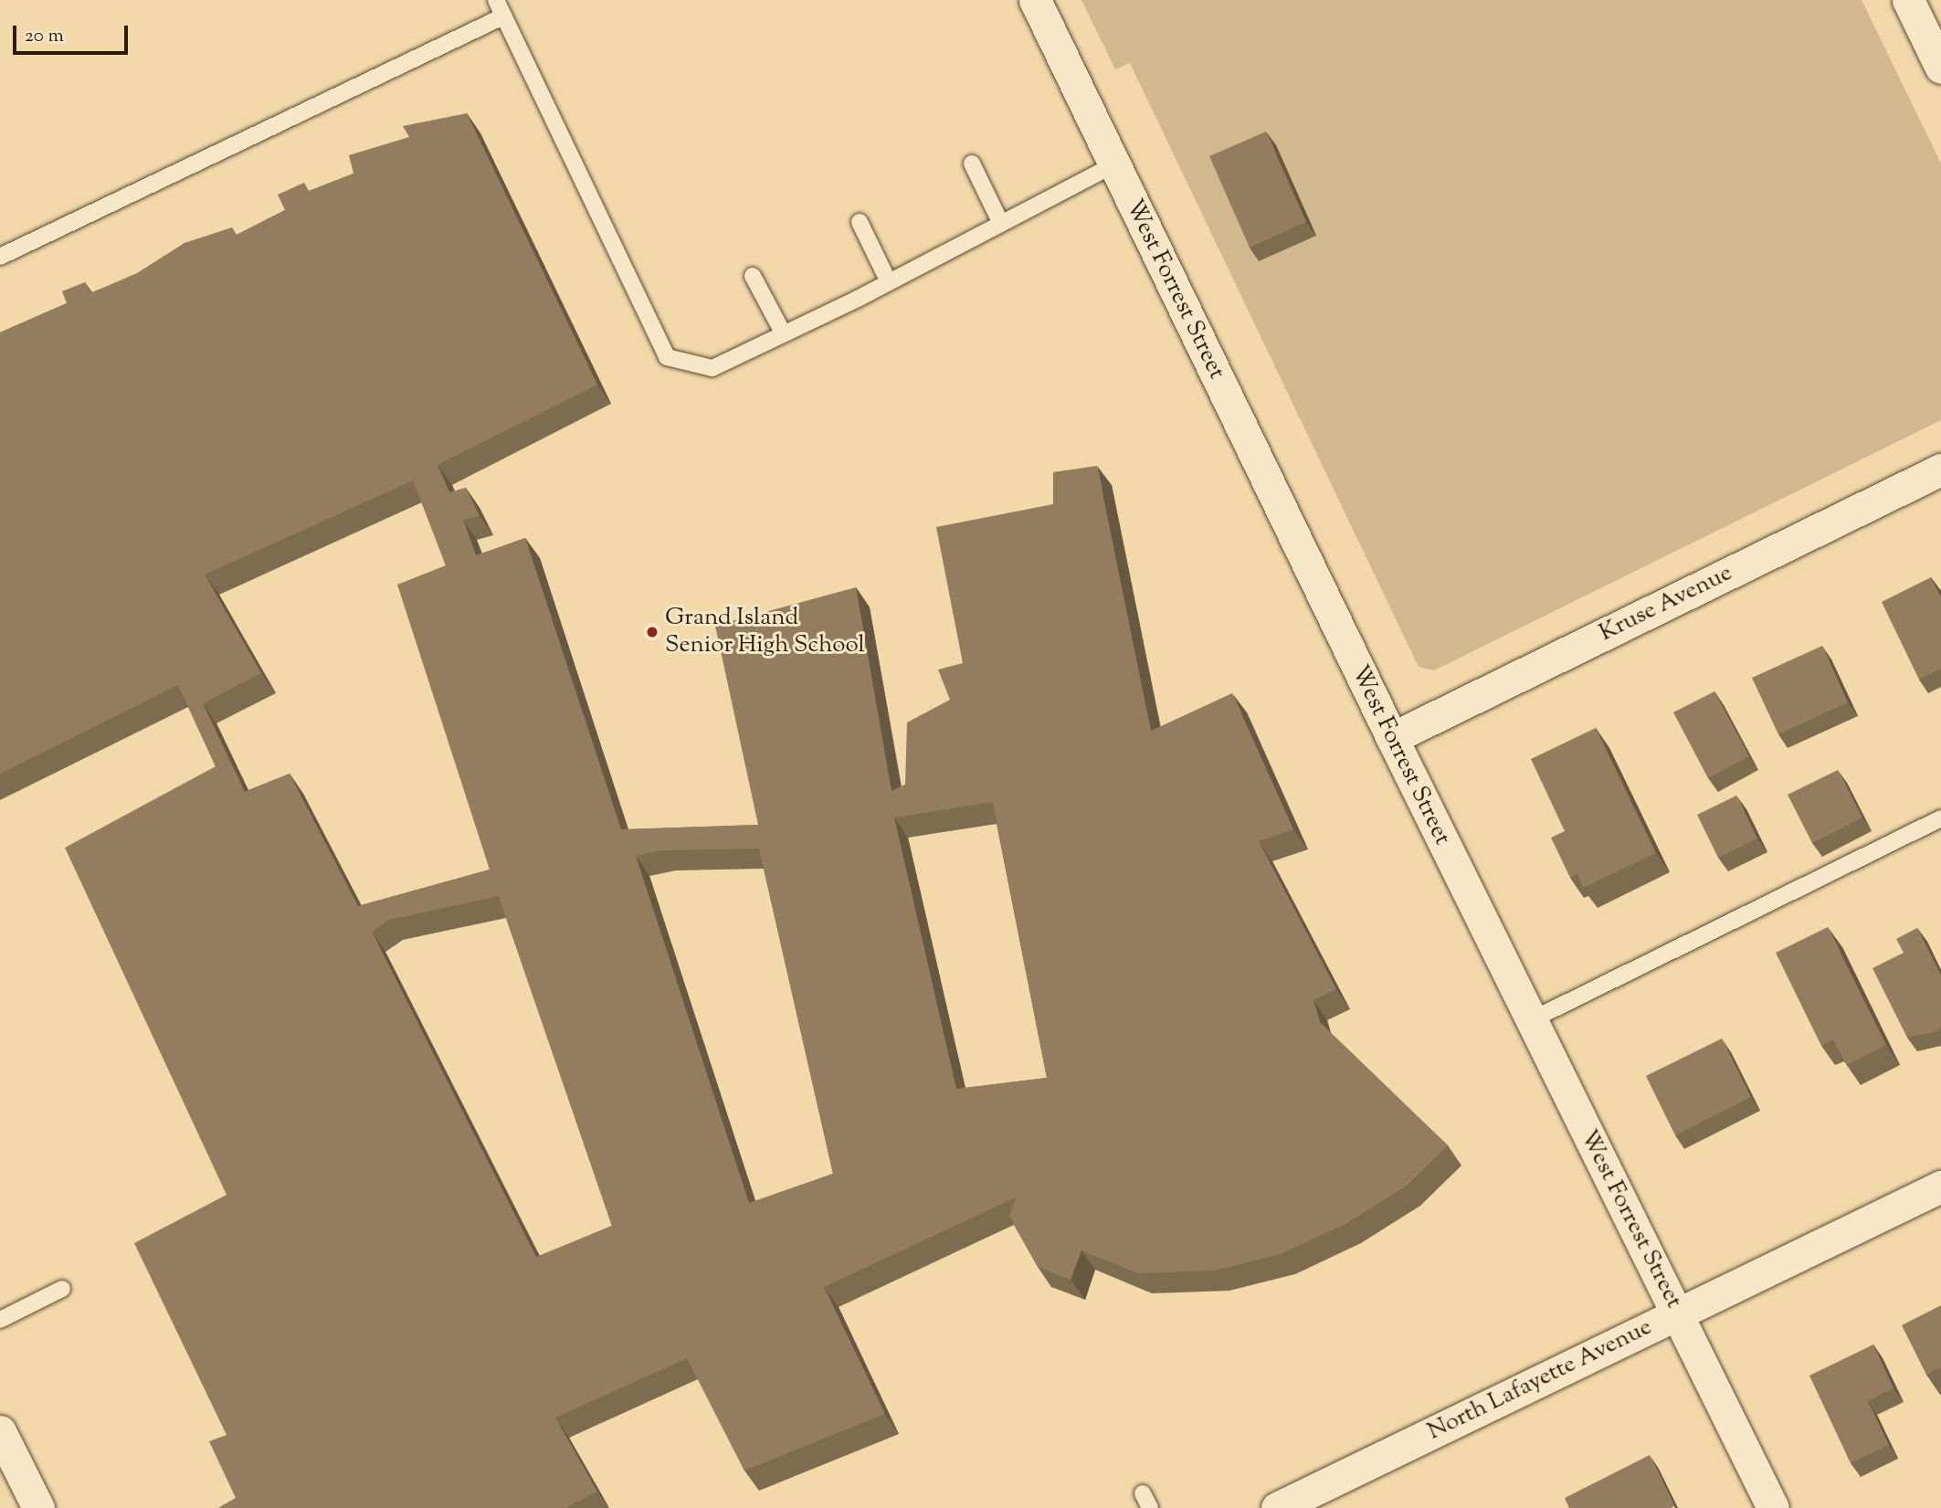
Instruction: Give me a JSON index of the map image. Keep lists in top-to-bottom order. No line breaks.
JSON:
{"streets":{"street":["West Forrest Street","Kruse Avenue","North Lafayette Avenue"]},"crossings":[["West Forrest Street","Kruse Avenue"],["West Forrest Street","North Lafayette Avenue"]],"places":["Grand Island Senior High School"],"scale_bar":"20 m"}
